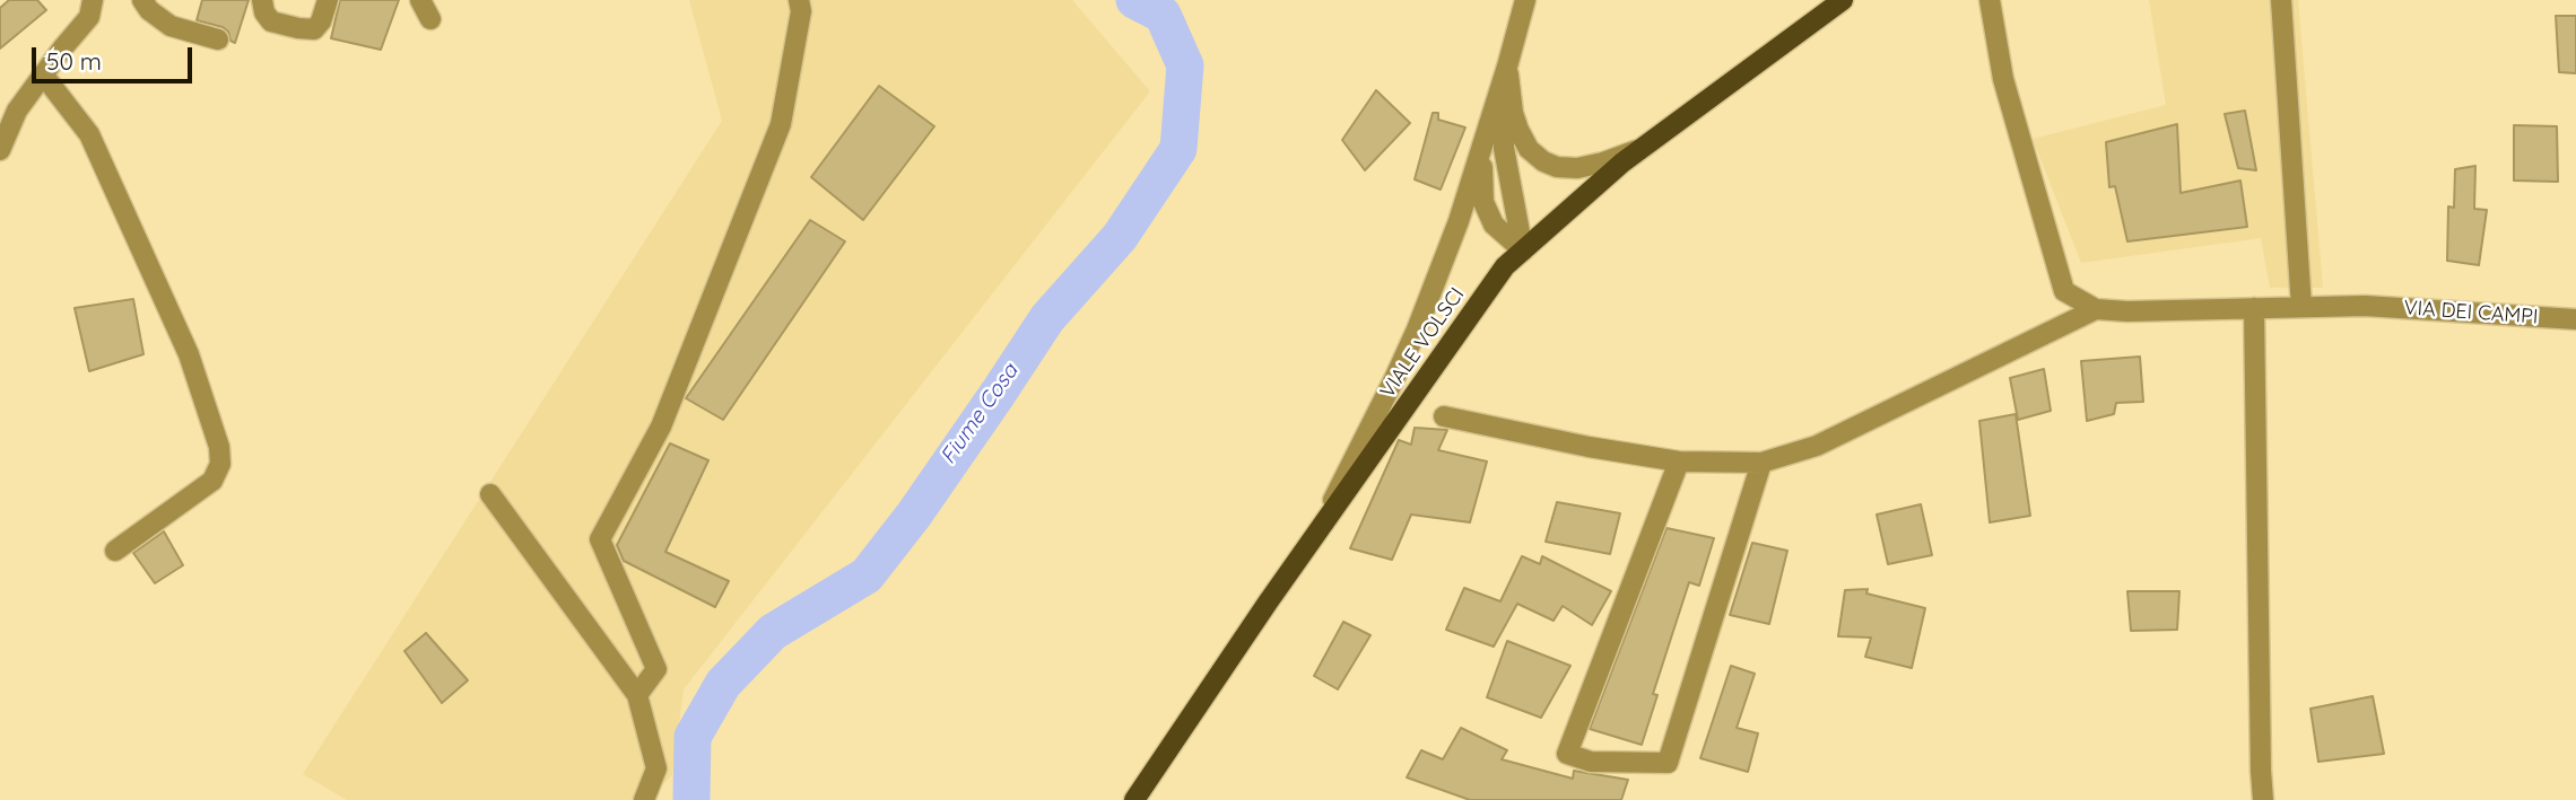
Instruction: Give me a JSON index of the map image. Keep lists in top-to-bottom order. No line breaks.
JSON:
{"streets":{"main road":["VIALE VOLSCI"],"street":["VIA DEI CAMPI"]},"water":["Fiume Cosa"],"scale_bar":"50 m"}
